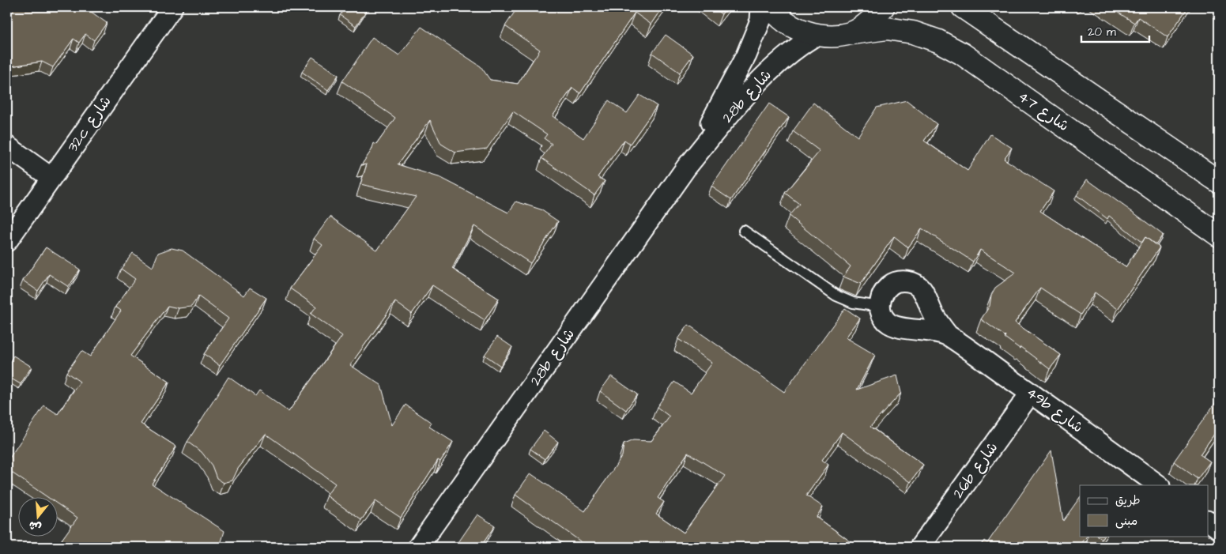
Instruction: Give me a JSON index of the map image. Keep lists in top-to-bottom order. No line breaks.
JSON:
{"streets":{"street":["28b شارع","شارع 47","32c شارع","49b شارع","26b شارع"]},"crossings":[["28b شارع","شارع 47"],["49b شارع","26b شارع"]],"legend":["طريق","مبنى"],"scale_bar":"20 m","north":"bottom"}
